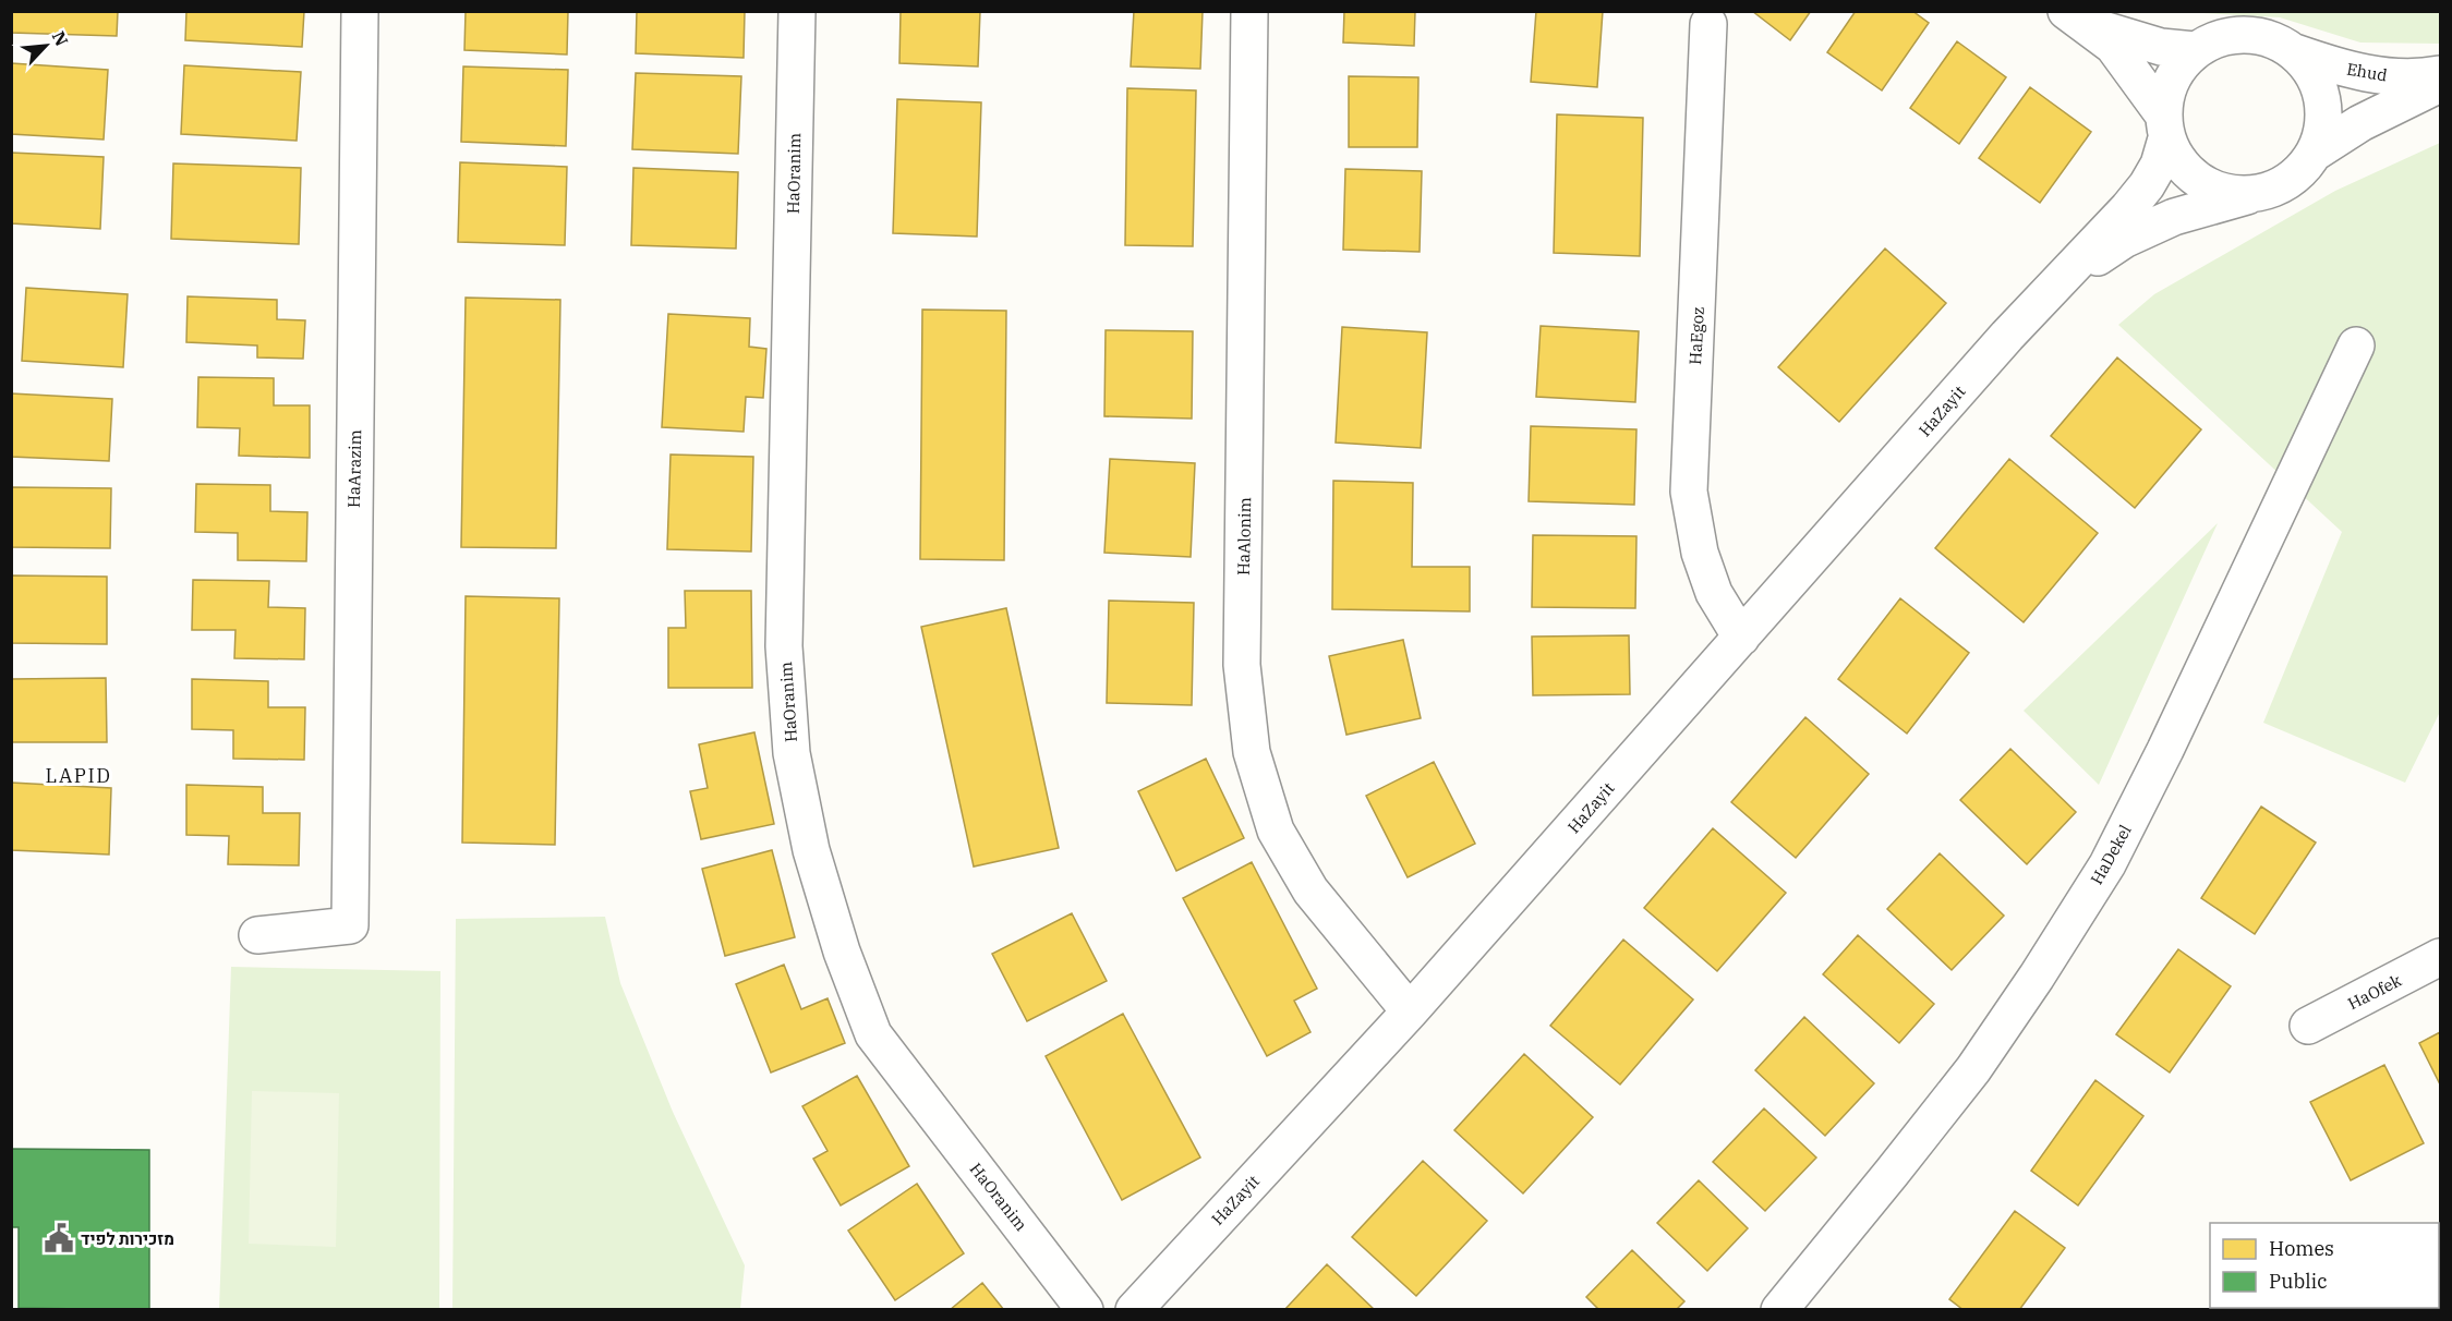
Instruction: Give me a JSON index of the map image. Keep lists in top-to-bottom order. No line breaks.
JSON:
{"streets":{"street":["Ehud","HaOranim","HaEgoz","HaZayit","HaArazim","HaAlonim","HaDekel","HaOfek"]},"crossings":[["Ehud","HaZayit"],["HaEgoz","HaZayit"],["HaZayit","HaAlonim"]],"districts":["LAPID"],"places":{"public building":["מזכירות לפיד"]},"legend":["Homes","Public"],"north":"top right"}
